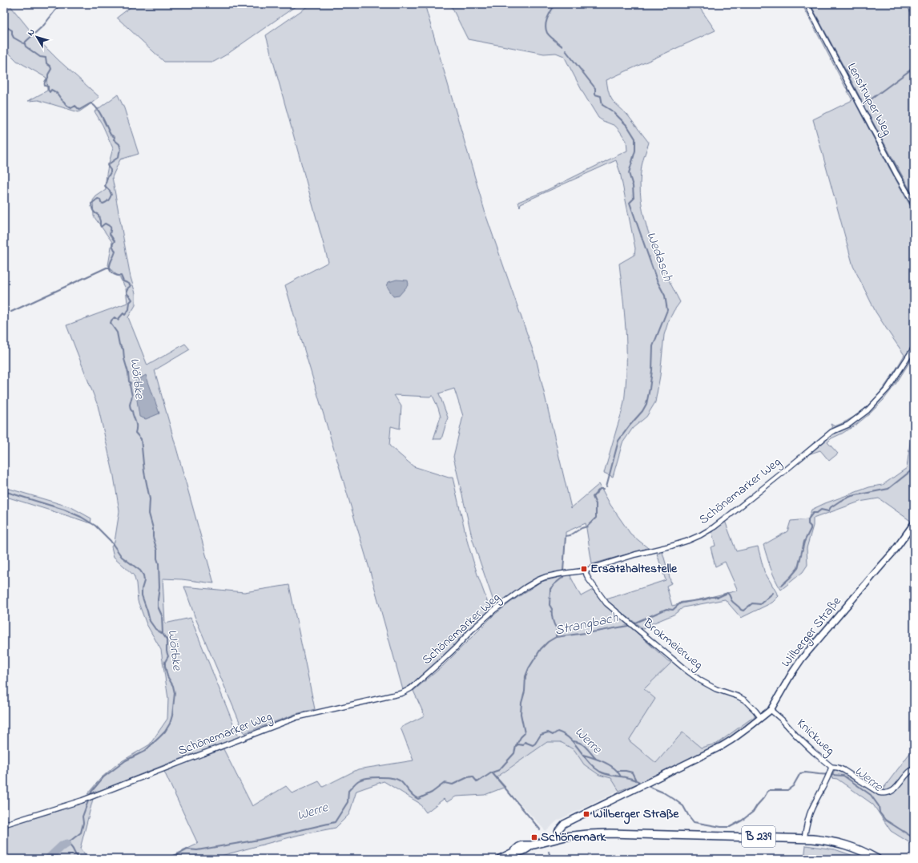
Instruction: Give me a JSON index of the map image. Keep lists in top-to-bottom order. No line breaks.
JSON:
{"streets":{"main road":["B 239"],"street":["Lenstruper Weg","Schönemarker Weg","Wilberger Straße","Brokmeierweg","Knickweg"]},"crossings":[["Schönemarker Weg","Brokmeierweg"],["Wilberger Straße","Brokmeierweg"],["Wilberger Straße","Knickweg"],["Wilberger Straße","B 239"],["Knickweg","B 239"]],"water":["Wedasch","Wörbke","Strangbach","Werre"],"places":{"transit":["Ersatzhaltestelle","Wilberger Straße","Schönemark"]},"north":"top left"}
